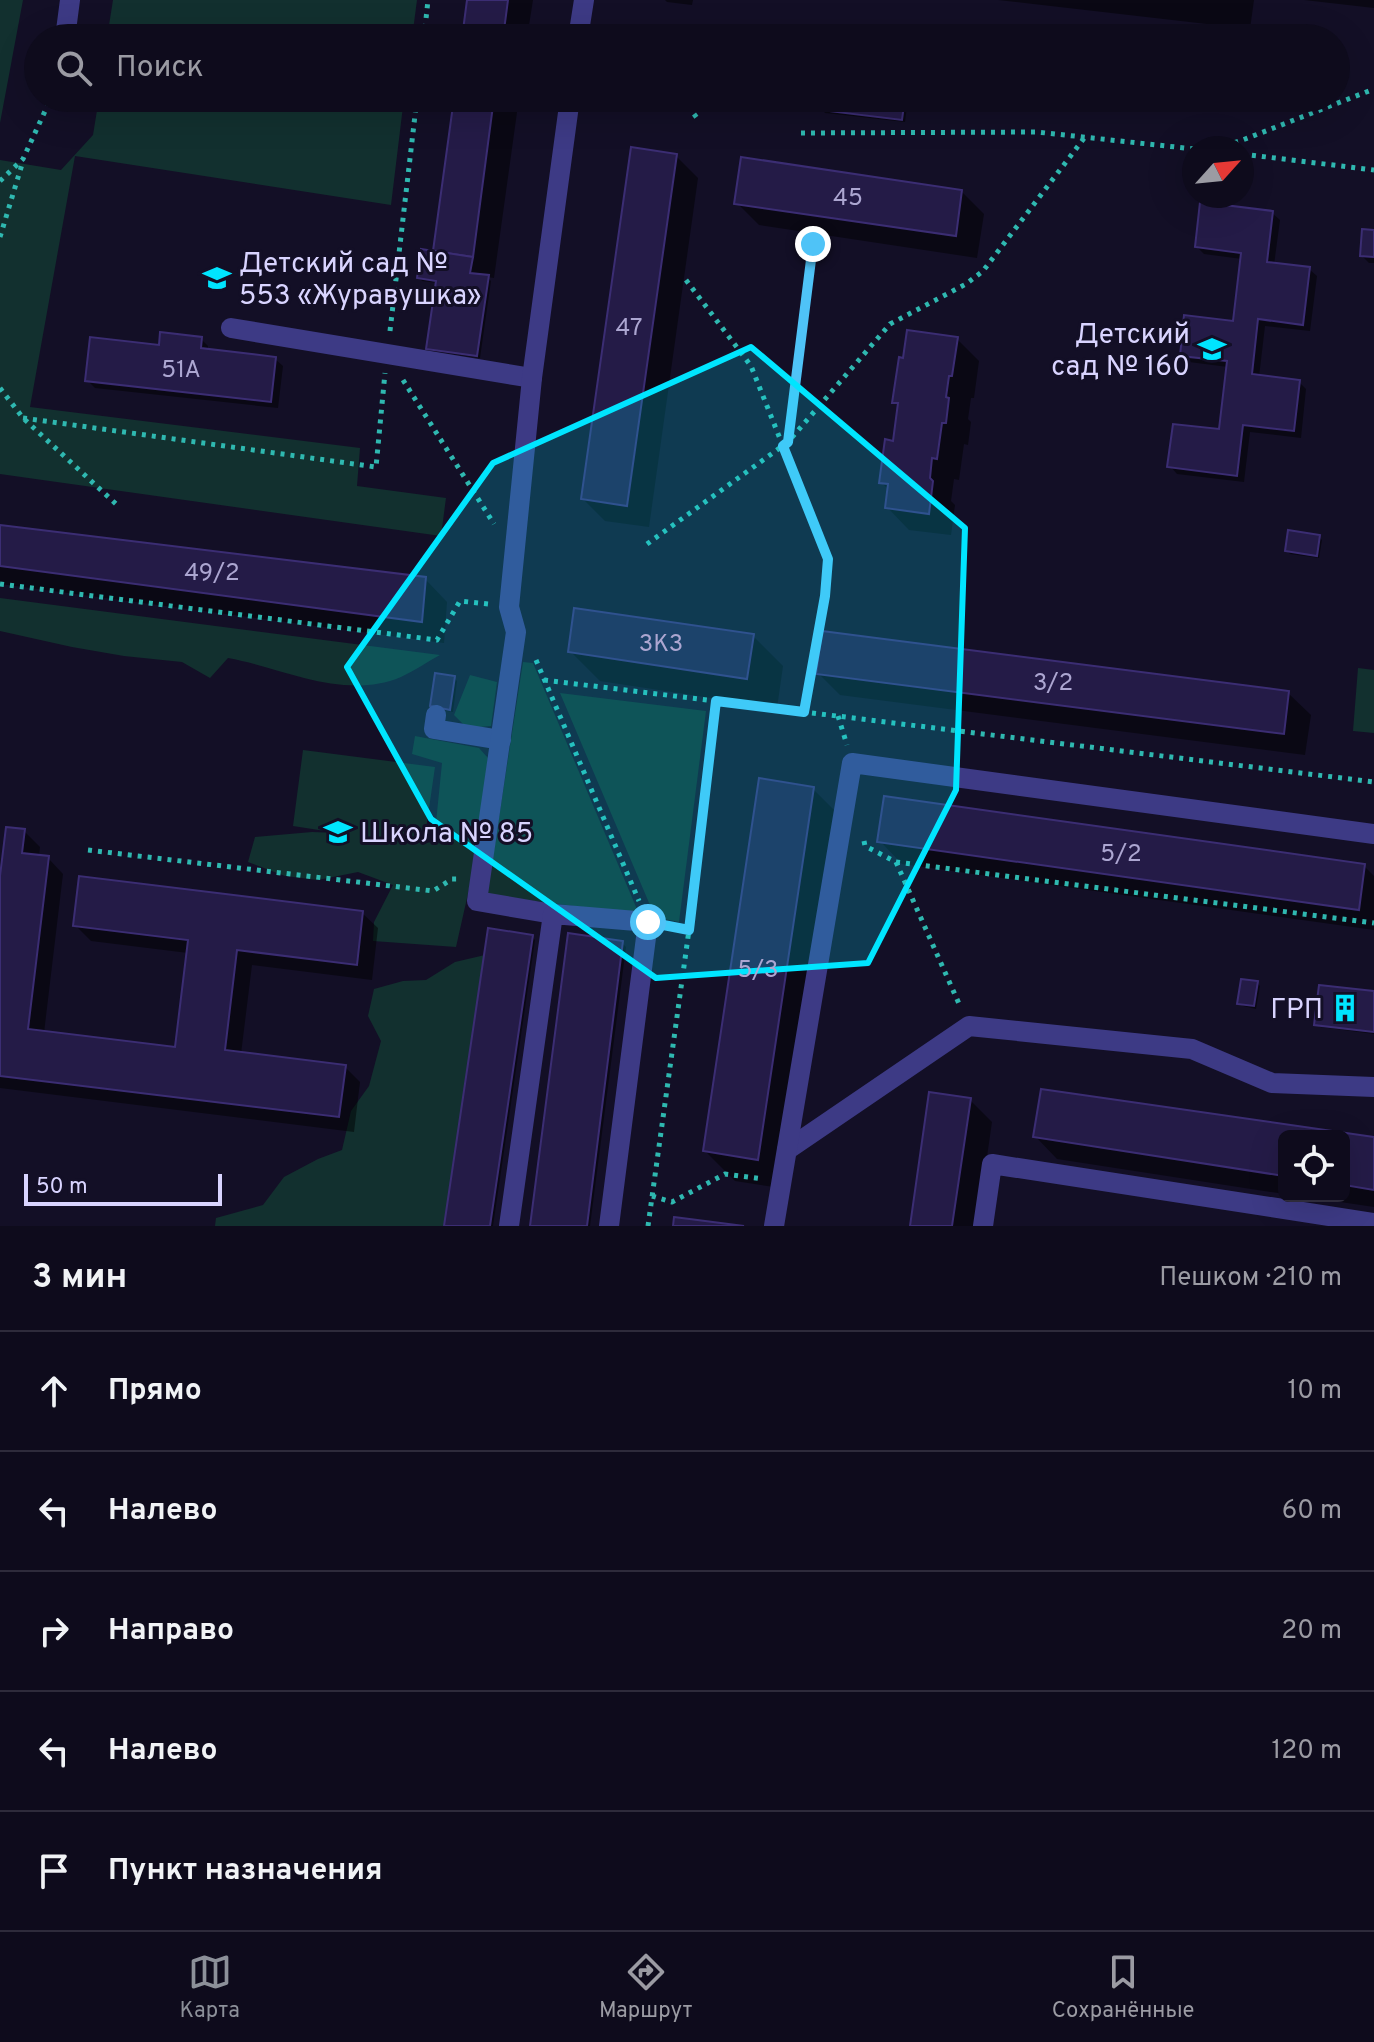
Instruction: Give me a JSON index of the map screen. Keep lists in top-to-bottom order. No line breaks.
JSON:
{"places":{"school or university":["Детский сад № 553 «Журавушка»","Детский сад № 160","Школа № 85"],"building":["ГРП"]},"house_numbers":["45","47","51А","49/2","3К3","3/2","5/2","5/3"],"scale_bar":"50 m","north":"top right","page":{"search":"Поиск","scale":"50 m","heading":["3 мин","Пешком · 210 m"],"list":[["Прямо","10 m"],["Налево","60 m"],["Направо","20 m"],["Налево","120 m"],"Пункт назначения"],"nav":["Карта","Маршрут","Сохранённые"]}}
